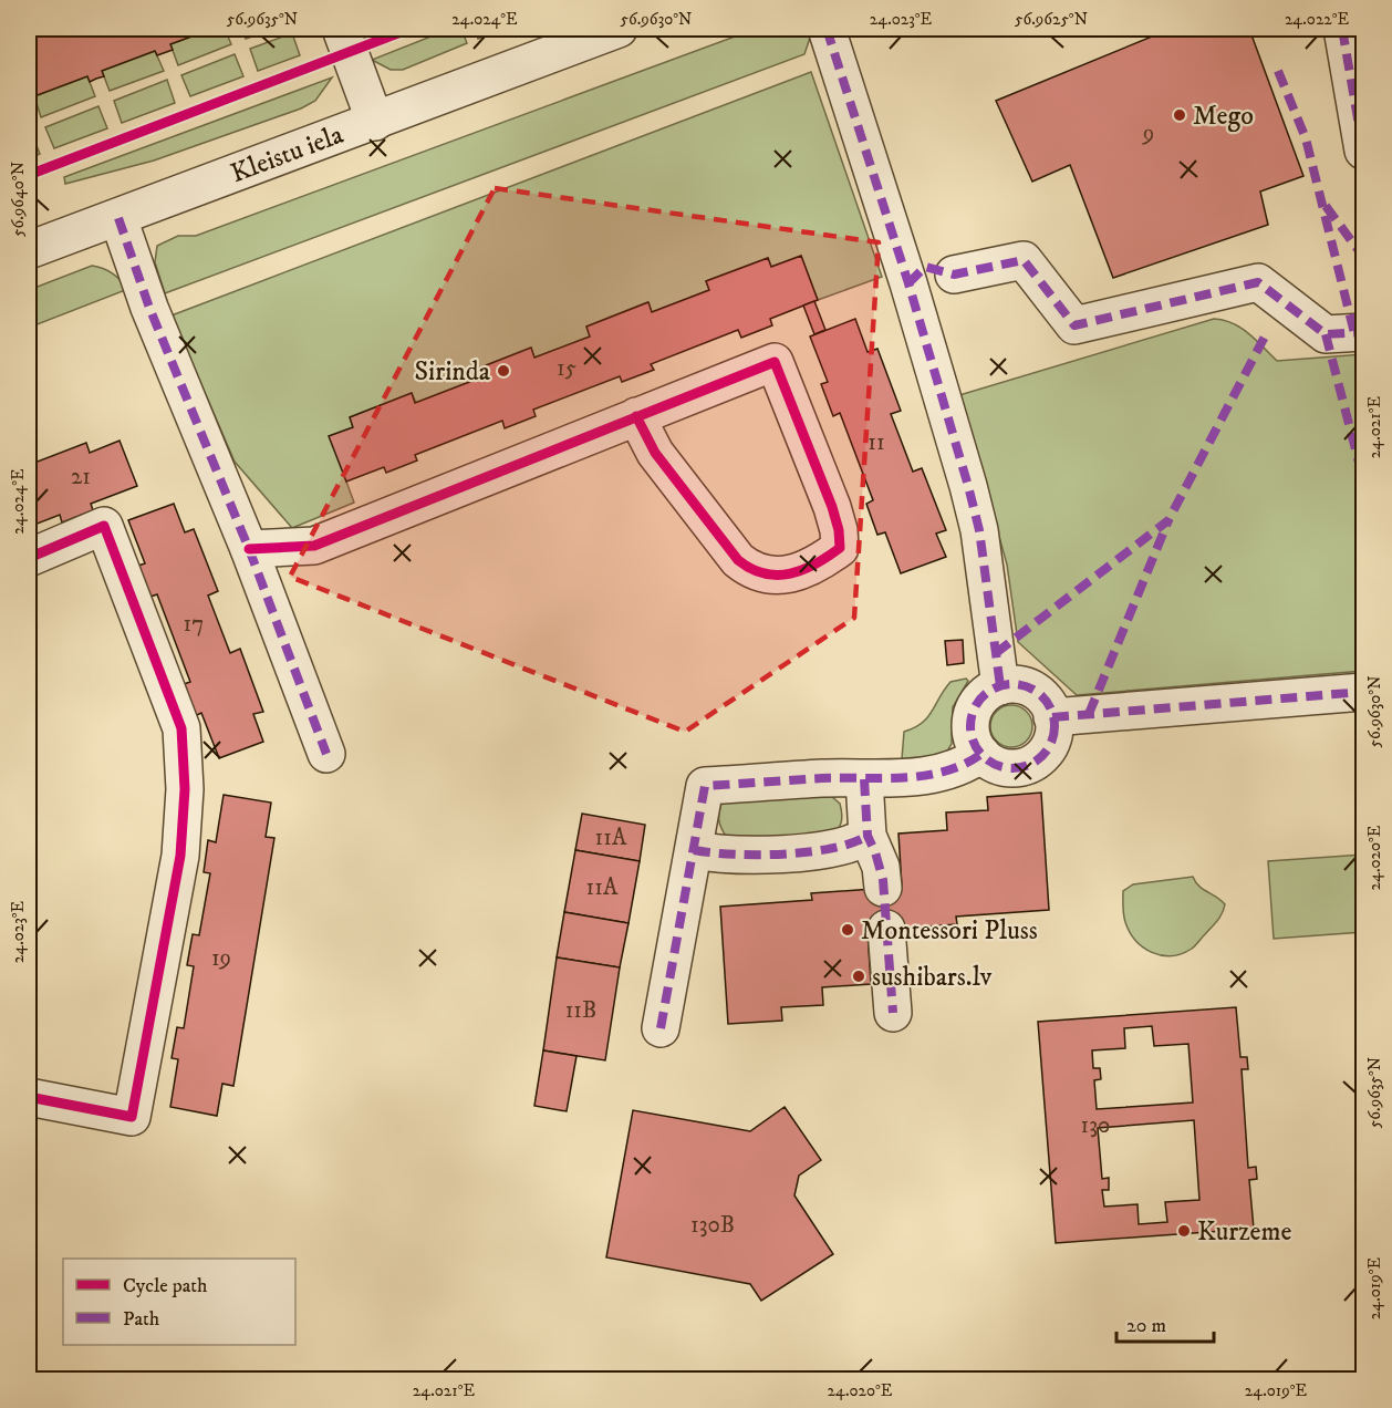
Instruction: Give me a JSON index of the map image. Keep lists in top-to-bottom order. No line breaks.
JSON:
{"streets":{"street":["Kleistu iela"]},"places":["Mego","Sirinda","Montessori Pluss","sushibars.lv","Kurzeme"],"house_numbers":["9","15","11","21","17","11A","11A","19","11B","130","130B"],"legend":["Cycle path","Path"],"scale_bar":"20 m","coordinates":["56.9635°N","24.024°E","56.9630°N","24.023°E","56.9625°N","24.022°E","56.9640°N","24.021°E","24.020°E","24.019°E"]}
